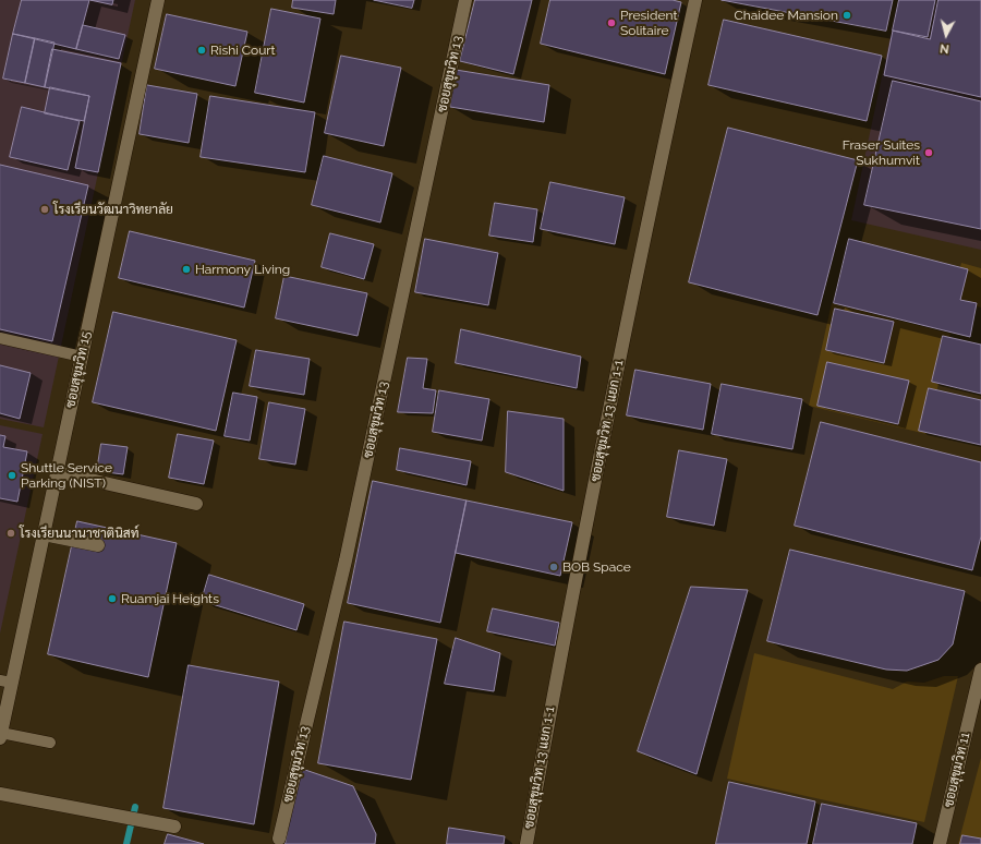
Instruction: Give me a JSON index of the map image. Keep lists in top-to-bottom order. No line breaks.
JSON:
{"streets":{"street":["ซอยสุขุมวิท 13","ซอยสุขุมวิท 15","ซอยสุขุมวิท 13 แยก 1-1","ซอยสุขุมวิท 11"]},"places":["Chaidee Mansion","President Solitaire","Rishi Court","Fraser Suites Sukhumvit","โรงเรียนวัฒนาวิทยาลัย","Harmony Living","Shuttle Service Parking (NIST)","โรงเรียนนานาชาตินิสท์","BOB Space","Ruamjai Heights"],"north":"bottom"}
